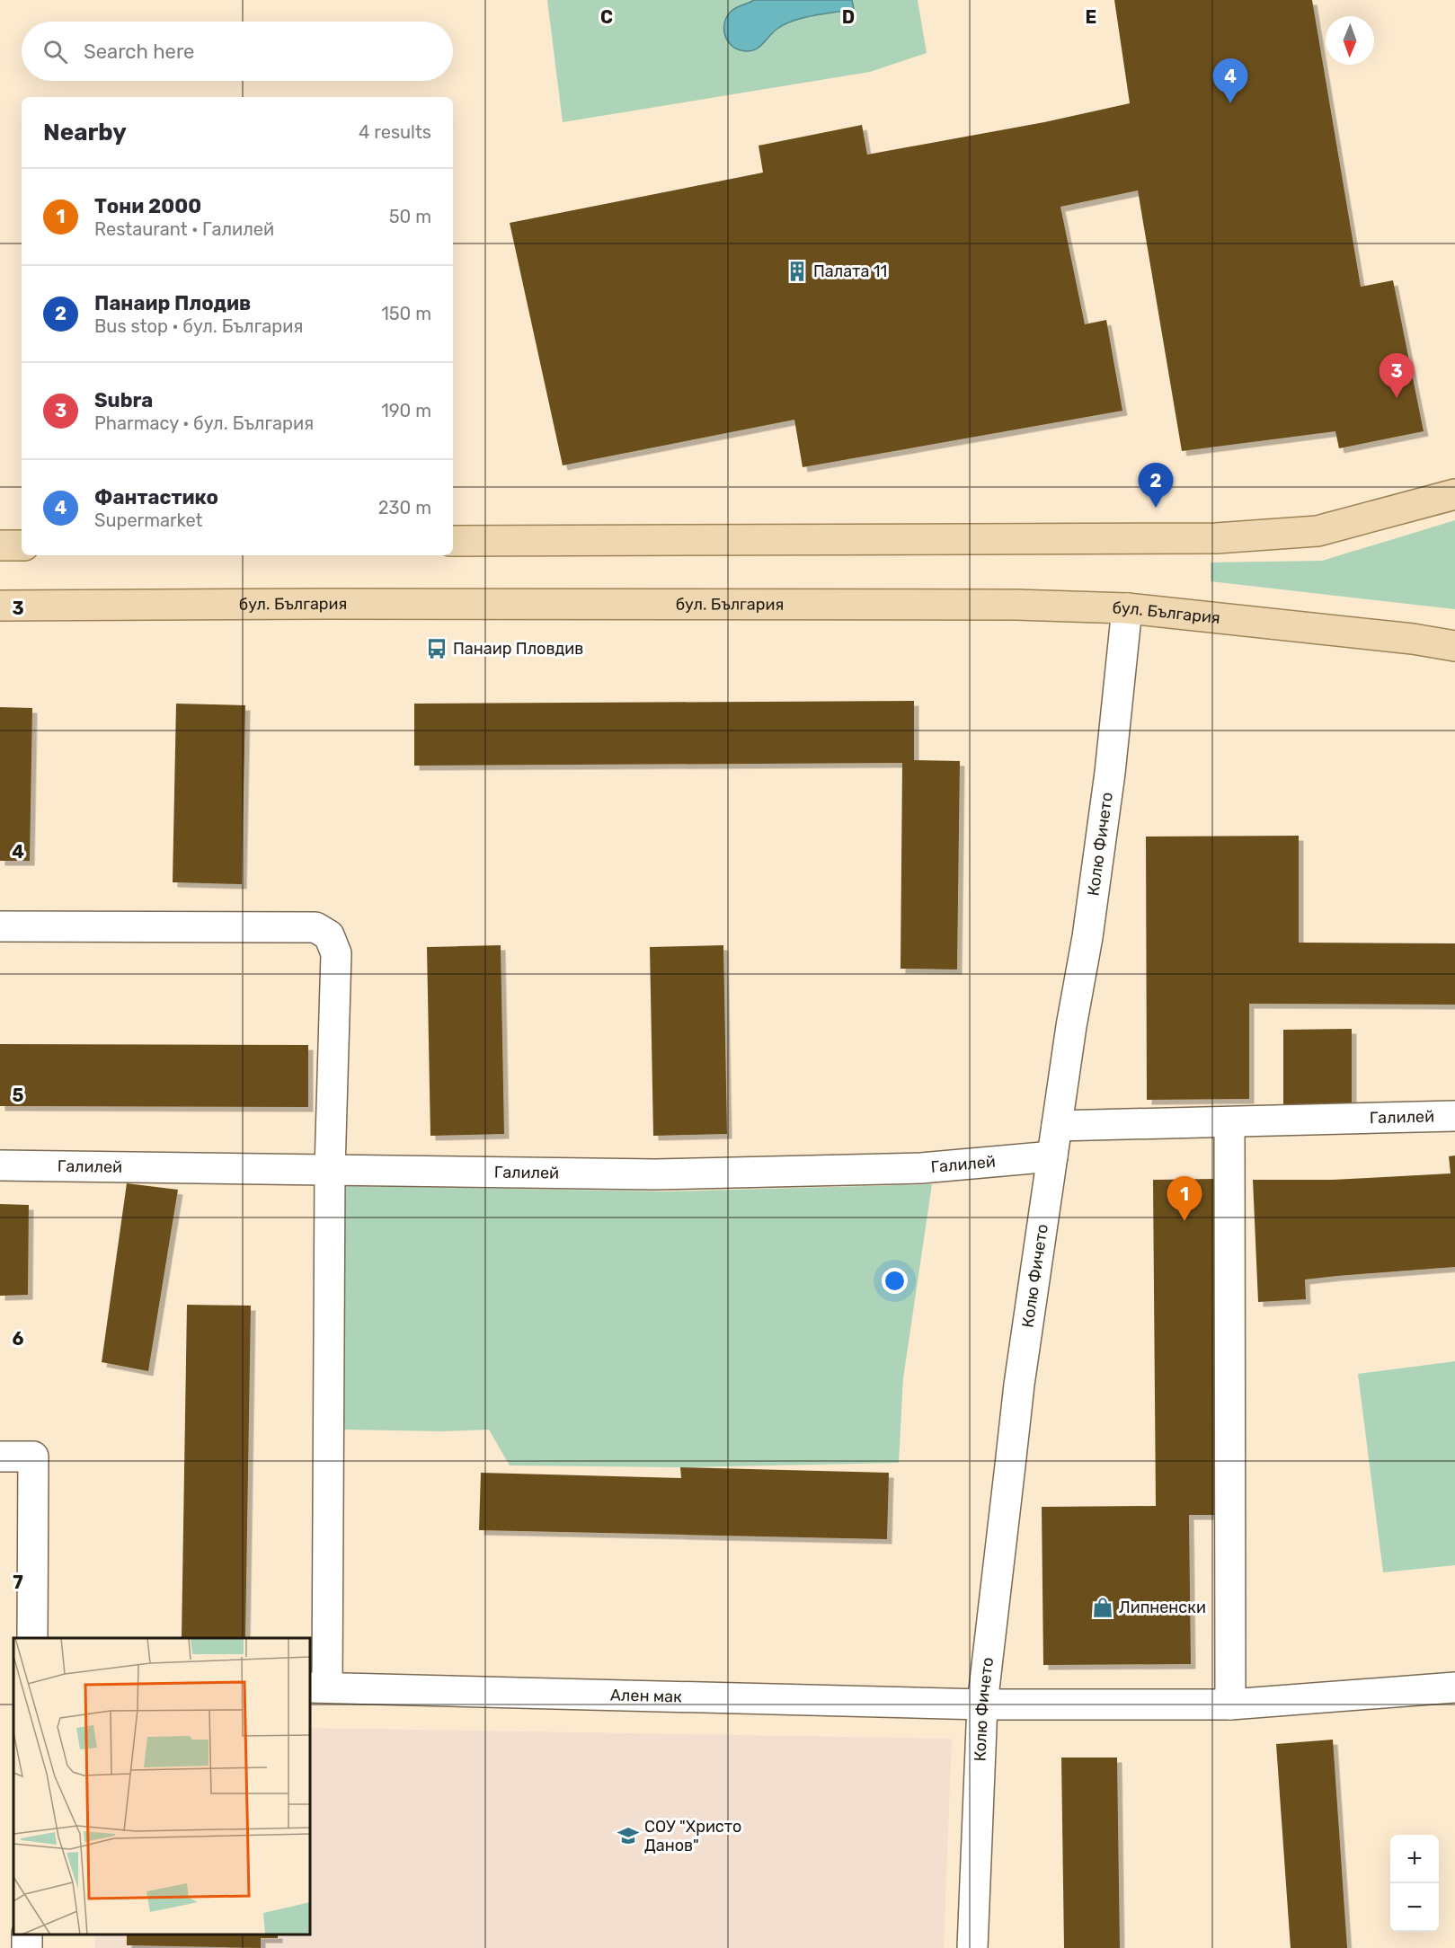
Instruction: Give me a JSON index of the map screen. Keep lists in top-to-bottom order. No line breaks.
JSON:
{"streets":{"main road":["бул. България"],"street":["Колю Фичето","Галилей","Ален мак"]},"crossings":[["бул. България","Колю Фичето"],["Колю Фичето","Галилей"],["Колю Фичето","Ален мак"]],"places":{"building":["Палата 11"],"bus stop":["Панаир Пловдив"],"shop":["Липненски"],"school or university":["СОУ \"Христо Данов\""]},"north":"bottom","page":{"search":"Search here","pins":["4","3","2","1"],"heading":["Nearby","4 results"],"list":[{"mark":"1","name":"Тони 2000","note":"Restaurant · Галилей","value":"50 m"},{"mark":"2","name":"Панаир Плодив","note":"Bus stop · бул. България","value":"150 m"},{"mark":"3","name":"Subra","note":"Pharmacy · бул. България","value":"190 m"},{"mark":"4","name":"Фантастико","note":"Supermarket","value":"230 m"}],"map_buttons":["+","−"]},"grid":{"columns":["C","D","E"],"rows":["3","4","5","6","7"]}}
